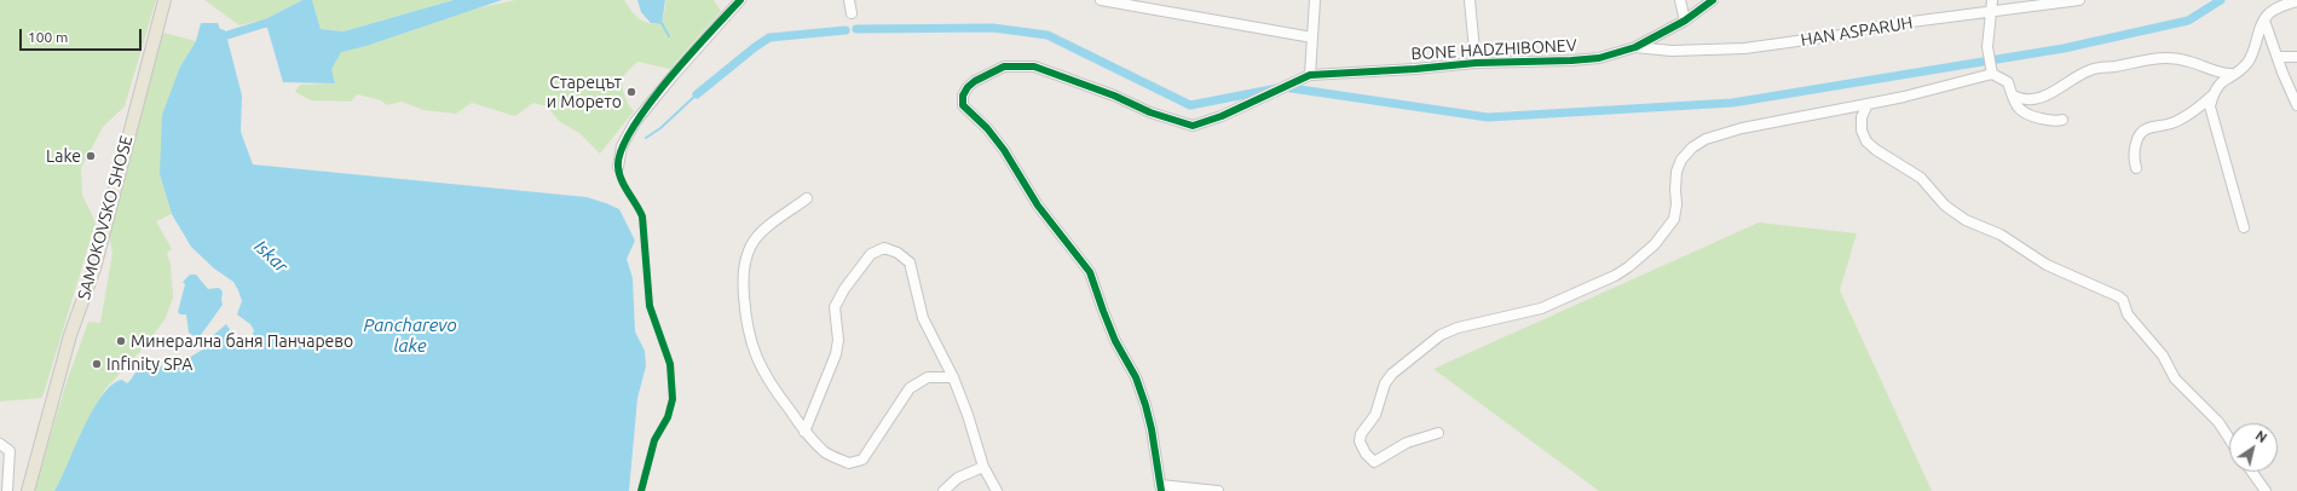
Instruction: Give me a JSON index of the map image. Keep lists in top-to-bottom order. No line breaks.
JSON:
{"streets":{"main road":["SAMOKOVSKO SHOSE"],"street":["HAN ASPARUH","BONE HADZHIBONEV"]},"crossings":[["HAN ASPARUH","BONE HADZHIBONEV"]],"water":["Iskar","Pancharevo lake"],"places":["Старецът и Морето","Lake","Минерална баня Панчарево","Infinity SPA"],"scale_bar":"100 m","north":"top right"}
